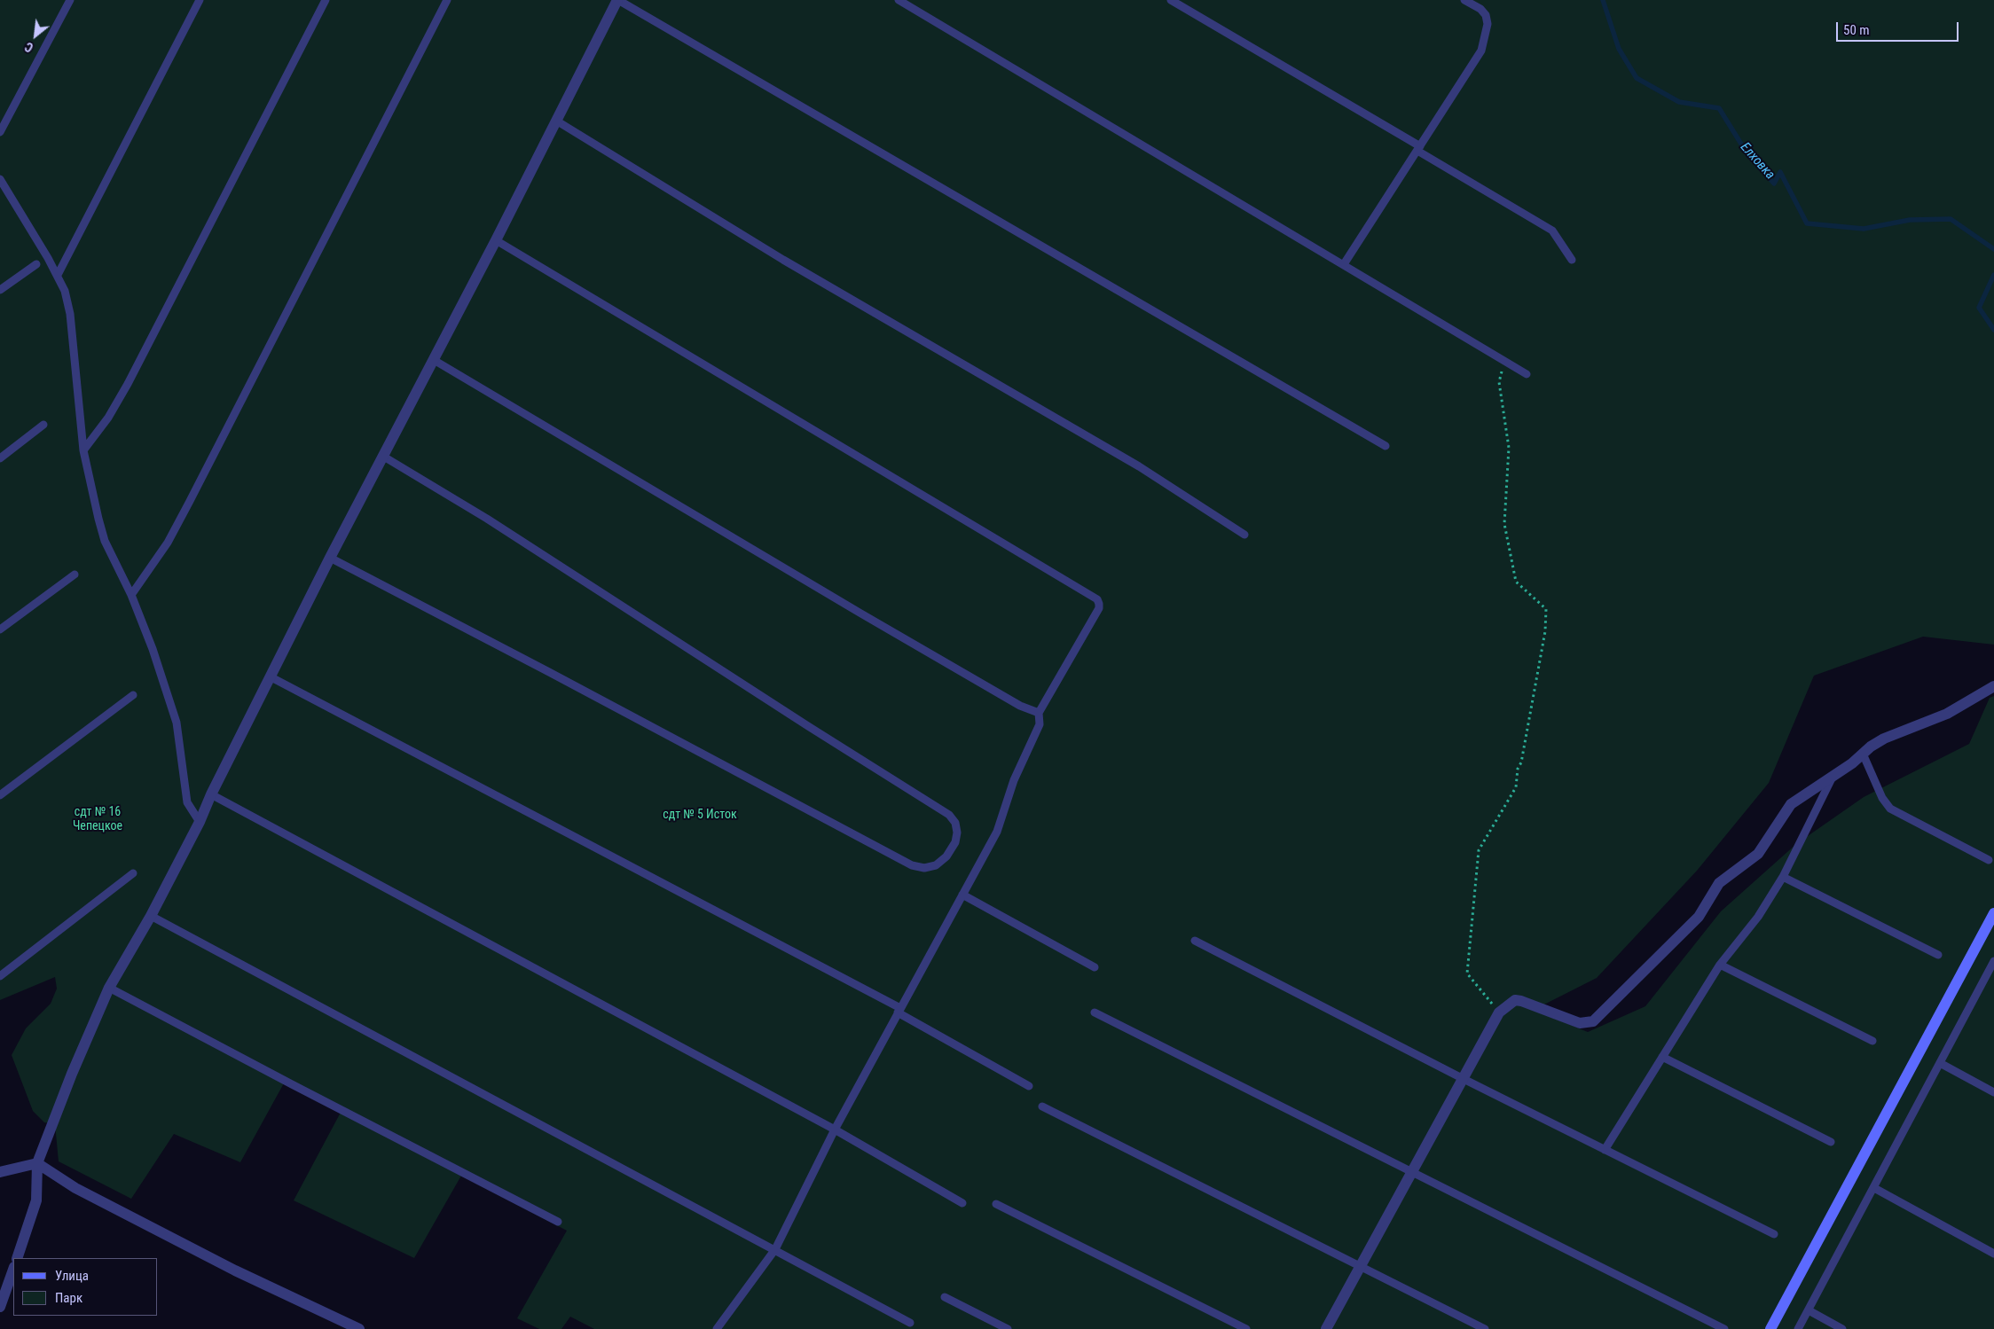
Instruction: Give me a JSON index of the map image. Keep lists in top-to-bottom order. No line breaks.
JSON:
{"water":["Елховка"],"parks":["сдт № 16 Чепецкое","сдт № 5 Исток"],"legend":["Улица","Парк"],"scale_bar":"50 m","north":"bottom left"}
